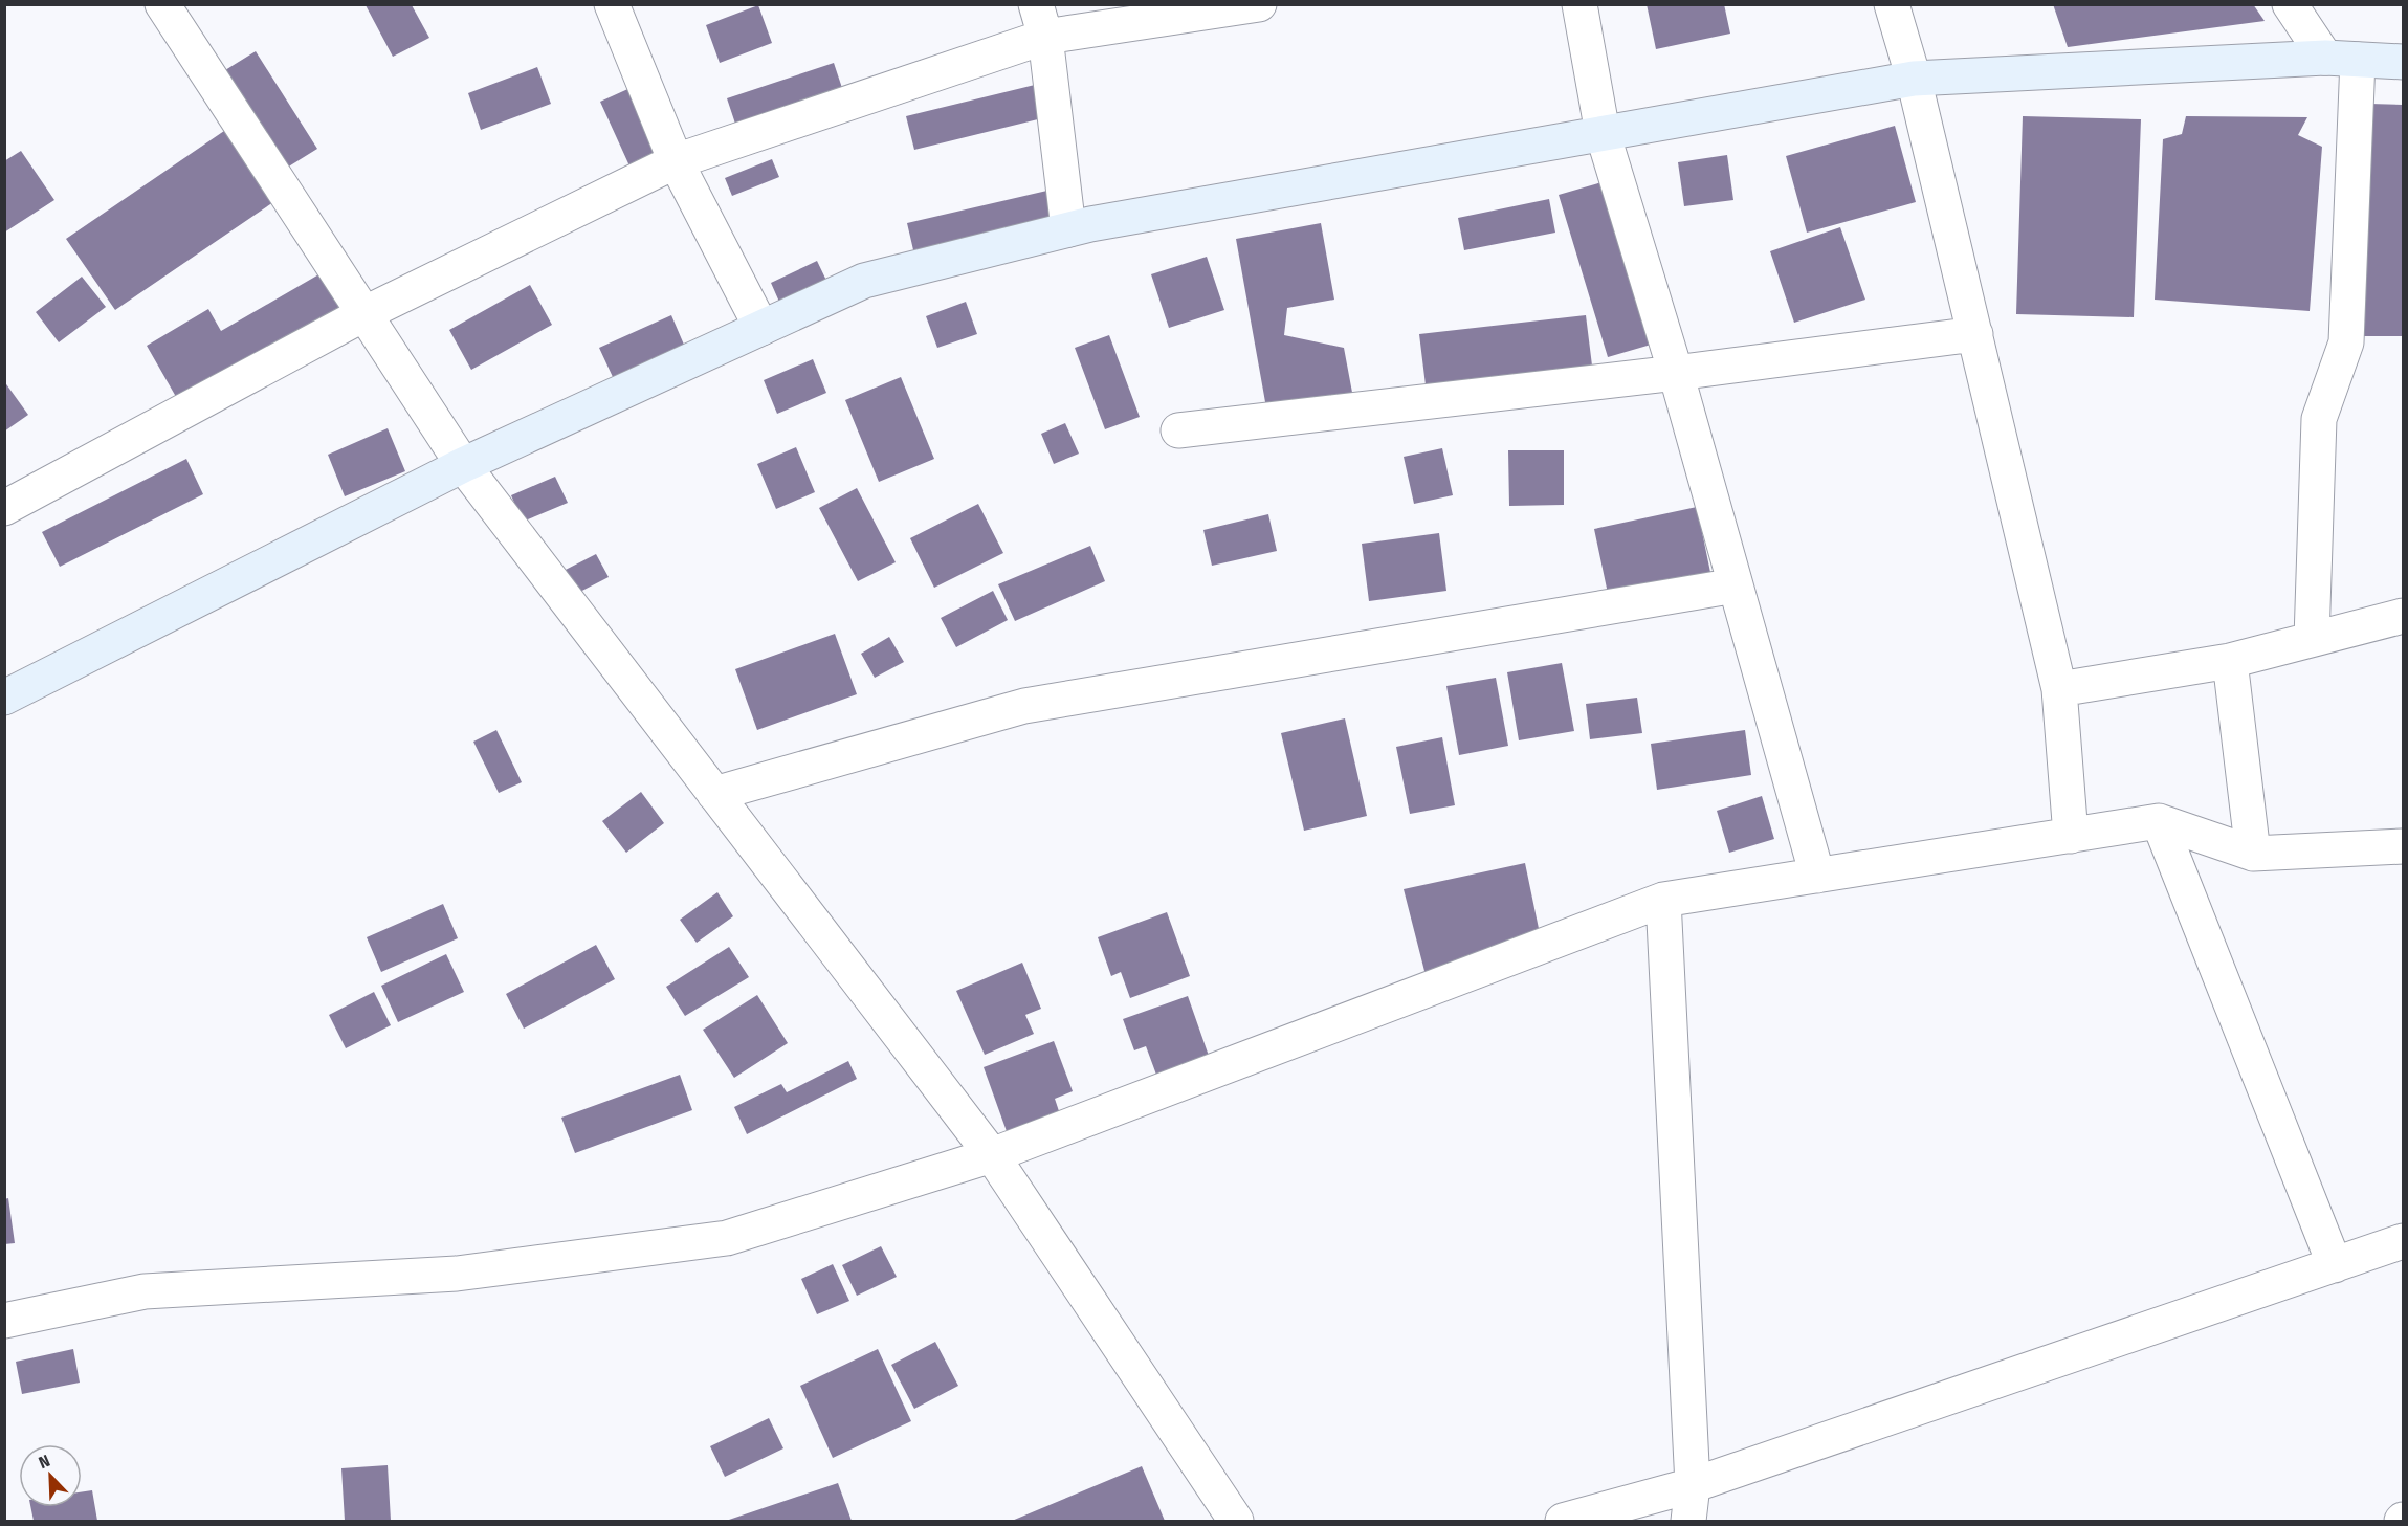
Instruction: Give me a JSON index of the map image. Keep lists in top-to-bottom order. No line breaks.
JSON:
{"north":"top left"}
